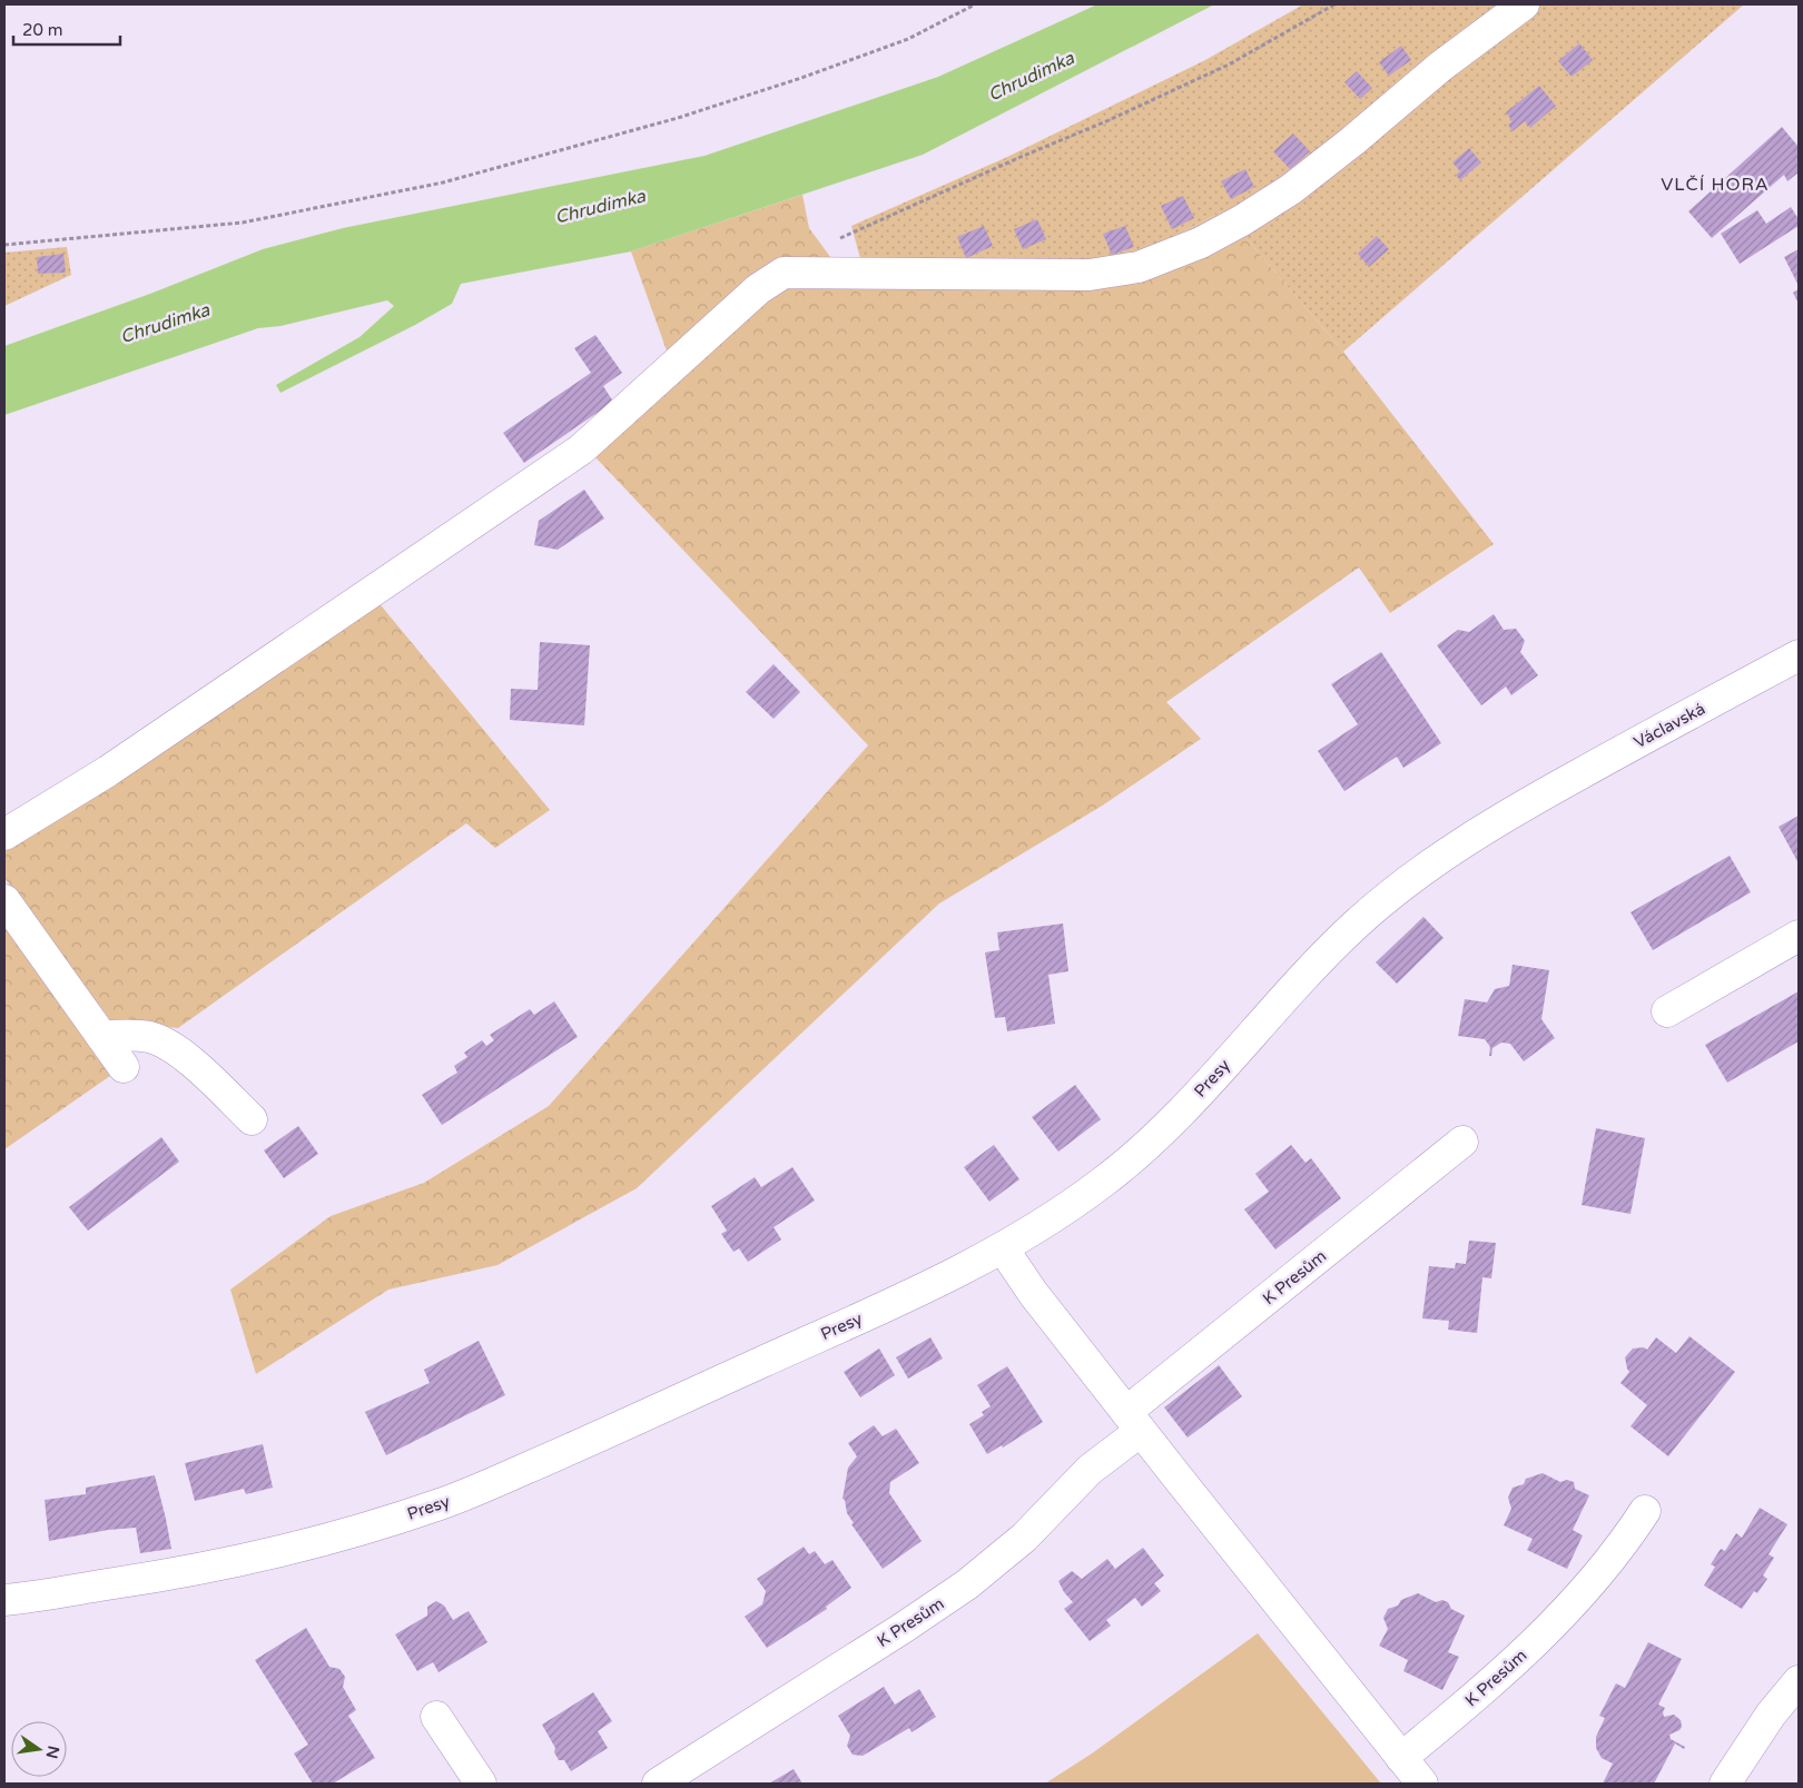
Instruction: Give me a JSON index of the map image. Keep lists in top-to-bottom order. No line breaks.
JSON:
{"streets":{"street":["Václavská","Presy","K Presům"]},"crossings":[["Václavská","Presy"]],"districts":["VLČÍ HORA"],"water":["Chrudimka"],"scale_bar":"20 m","north":"right"}
